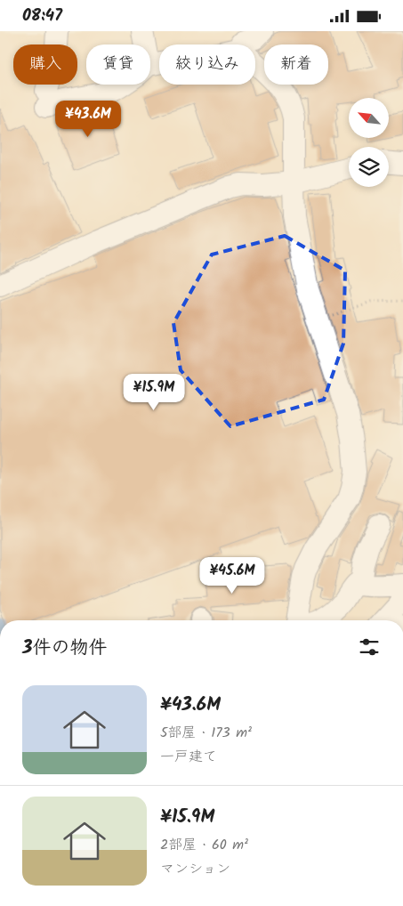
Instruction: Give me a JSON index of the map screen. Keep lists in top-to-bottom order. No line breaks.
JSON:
{"north":"top left","page":{"status":"08:47","chip":["購入","賃貸","絞り込み","新着"],"price":["¥43.6M","¥15.9M","¥45.6M"],"heading":"3件の物件","list":[{"name":"¥43.6M","note":"5部屋 · 173 m² · 一戸建て"},{"name":"¥15.9M","note":"2部屋 · 60 m² · マンション"}]}}
